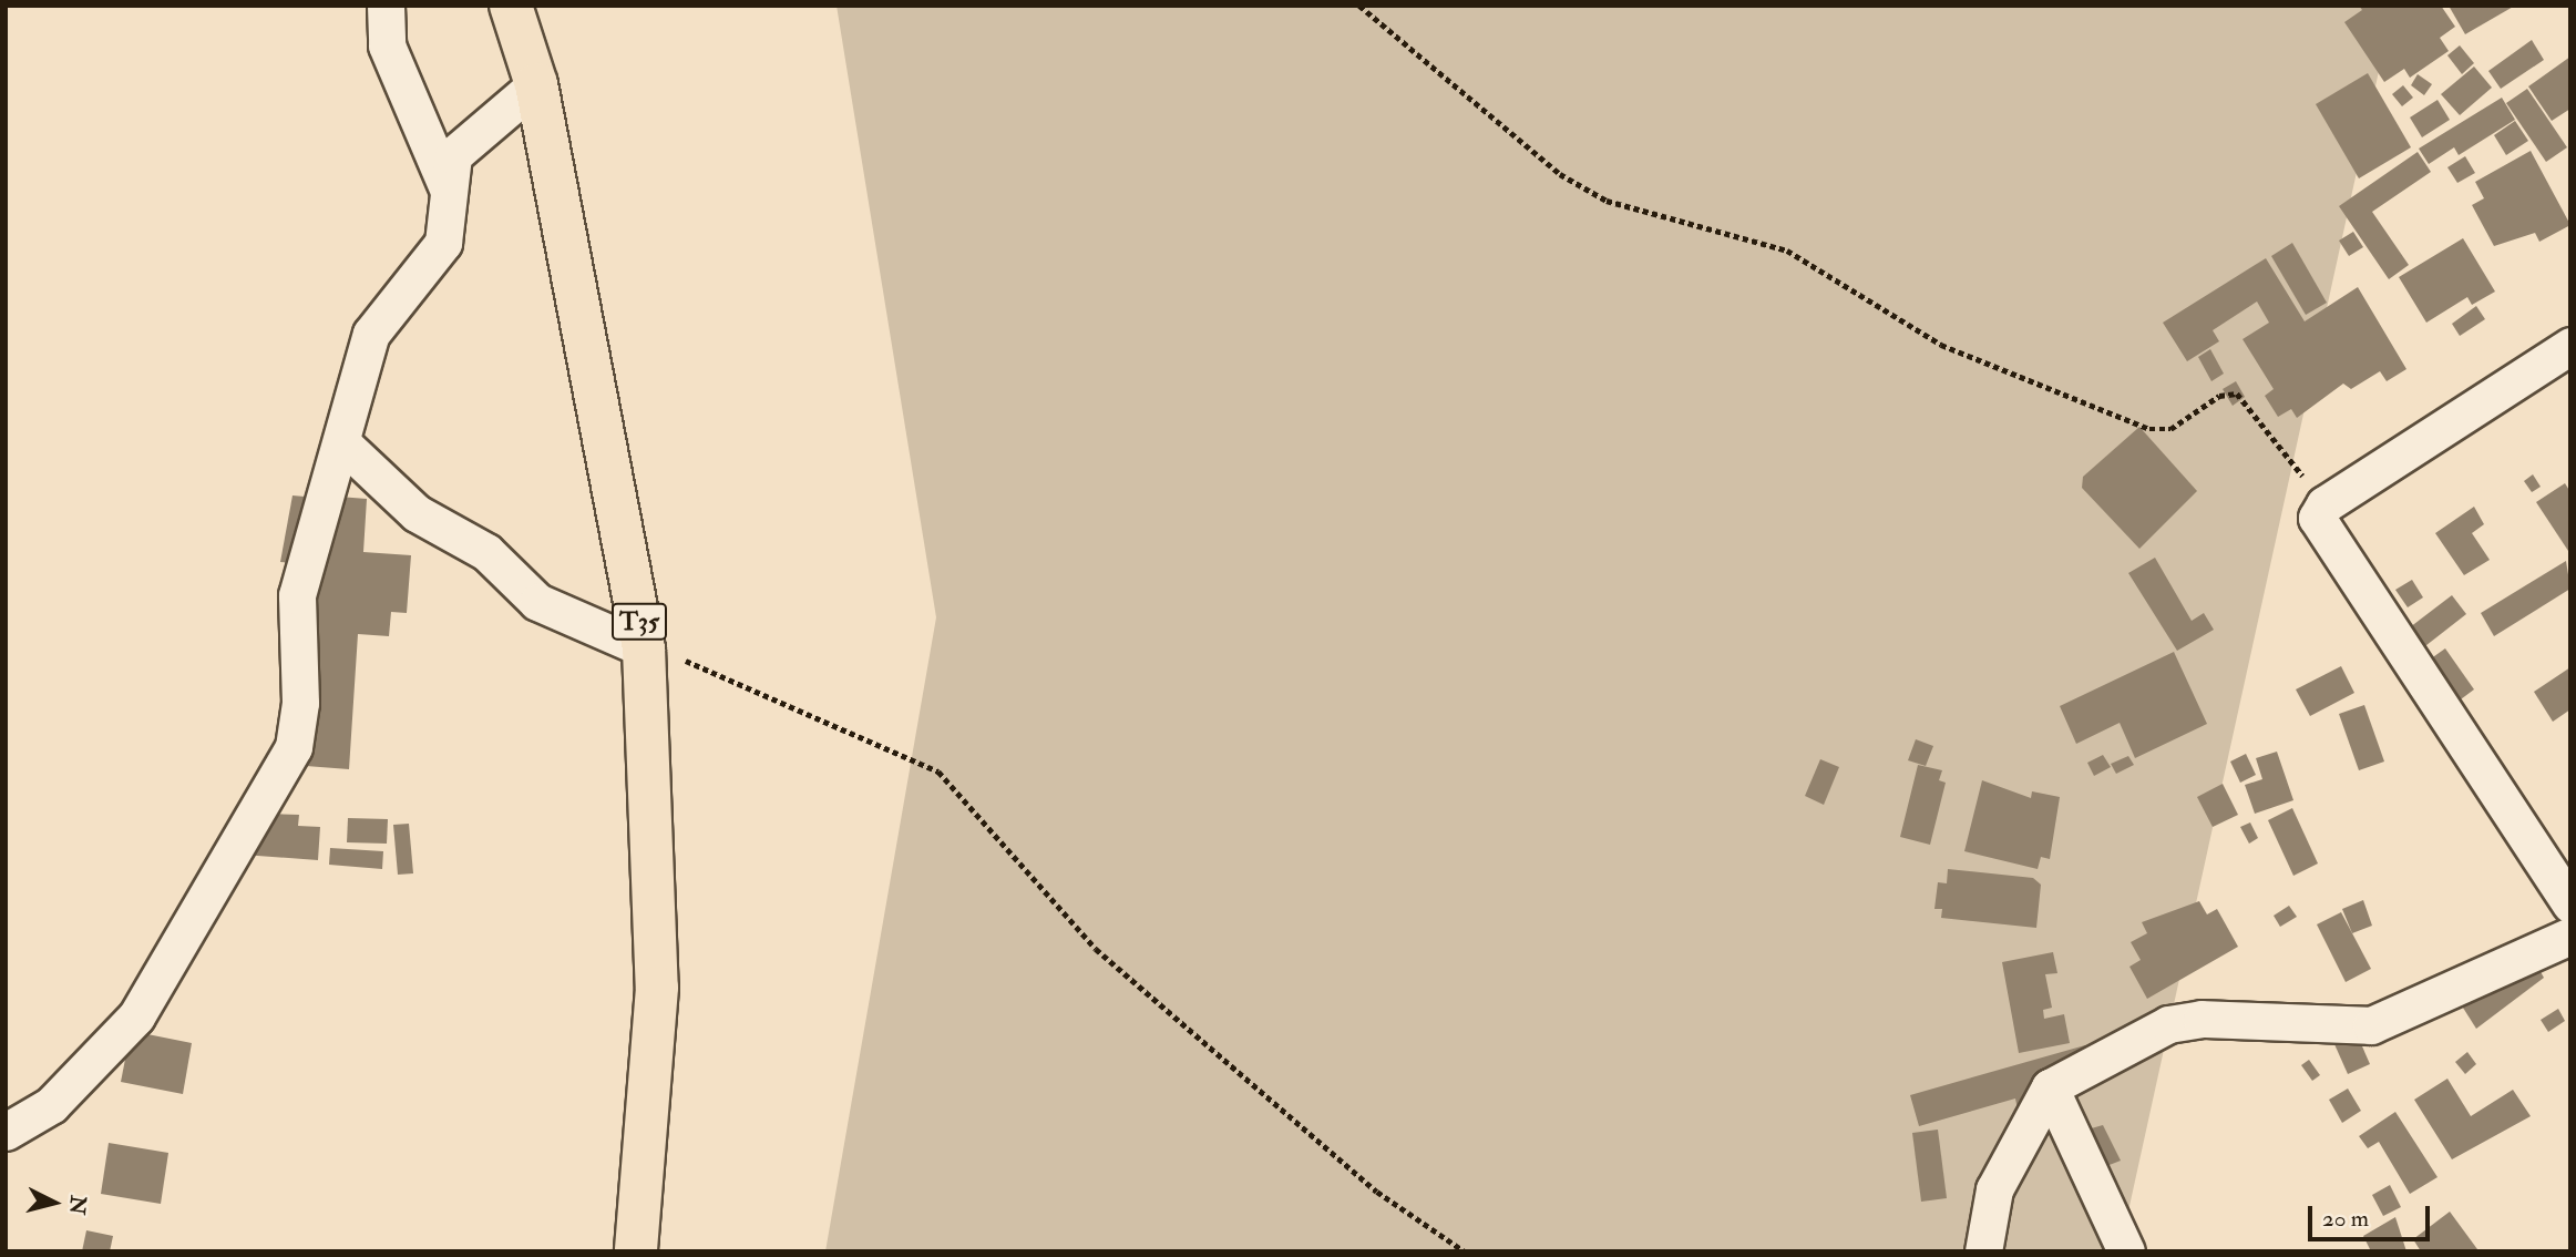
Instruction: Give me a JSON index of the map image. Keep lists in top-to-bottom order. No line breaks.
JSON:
{"streets":{"highway":["T35"]},"scale_bar":"20 m","north":"right"}
